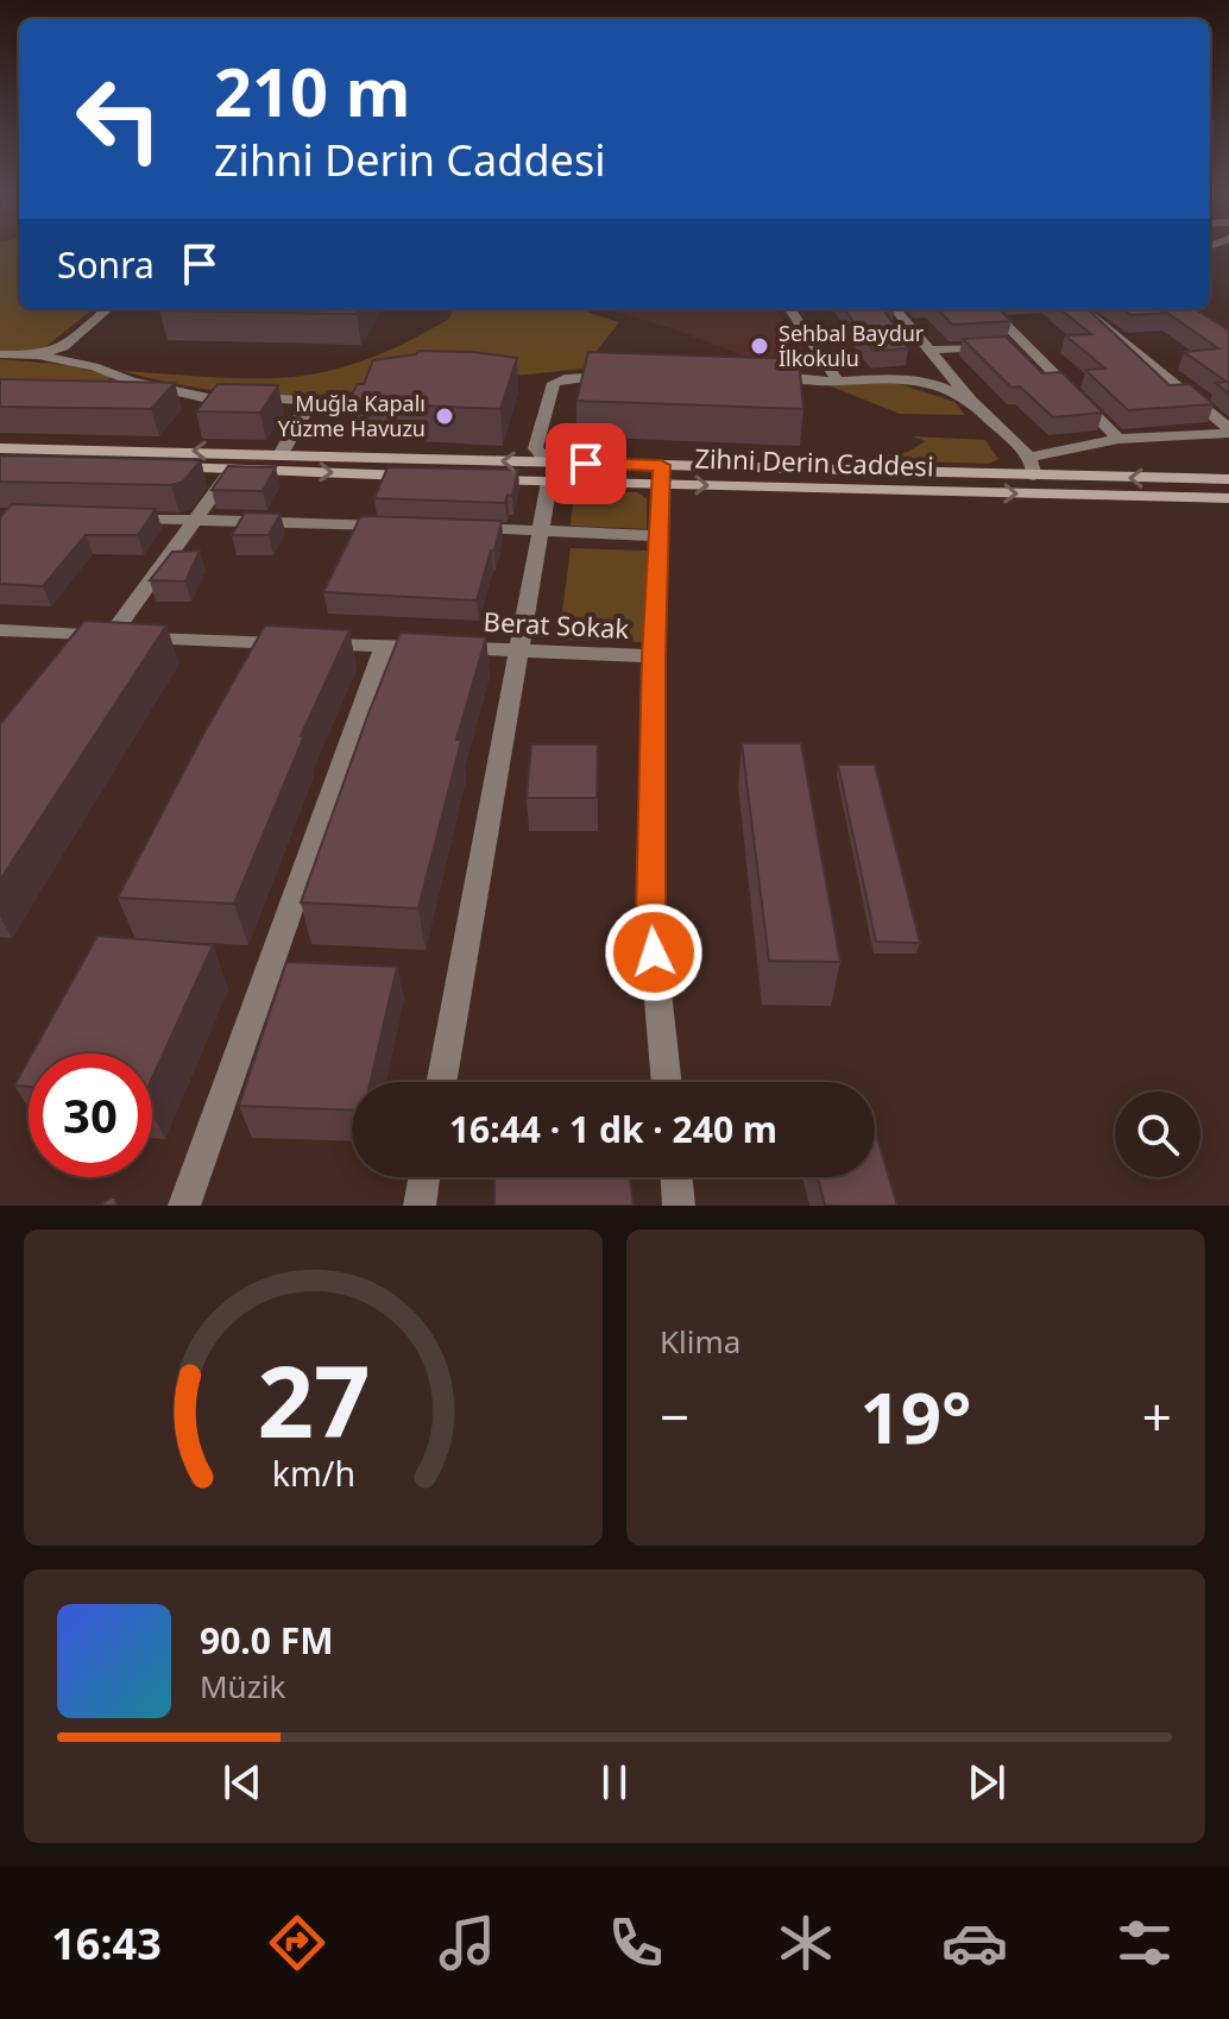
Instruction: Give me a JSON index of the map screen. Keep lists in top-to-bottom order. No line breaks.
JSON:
{"streets":{"main road":["Zihni Derin Caddesi"],"street":["Berat Sokak"]},"places":["Şehbal Baydur İlkokulu","Muğla Kapalı Yüzme Havuzu"],"page":{"turn":["210 m","Zihni Derin Caddesi"],"then":"Sonra","limit":"30","trip":"16:44 · 1 dk · 240 m","tile":"Klima","heat":["−","19°","+"],"song":["90.0 FM","Müzik"],"tabs":"16:43","gauge":["27","km/h"]}}
